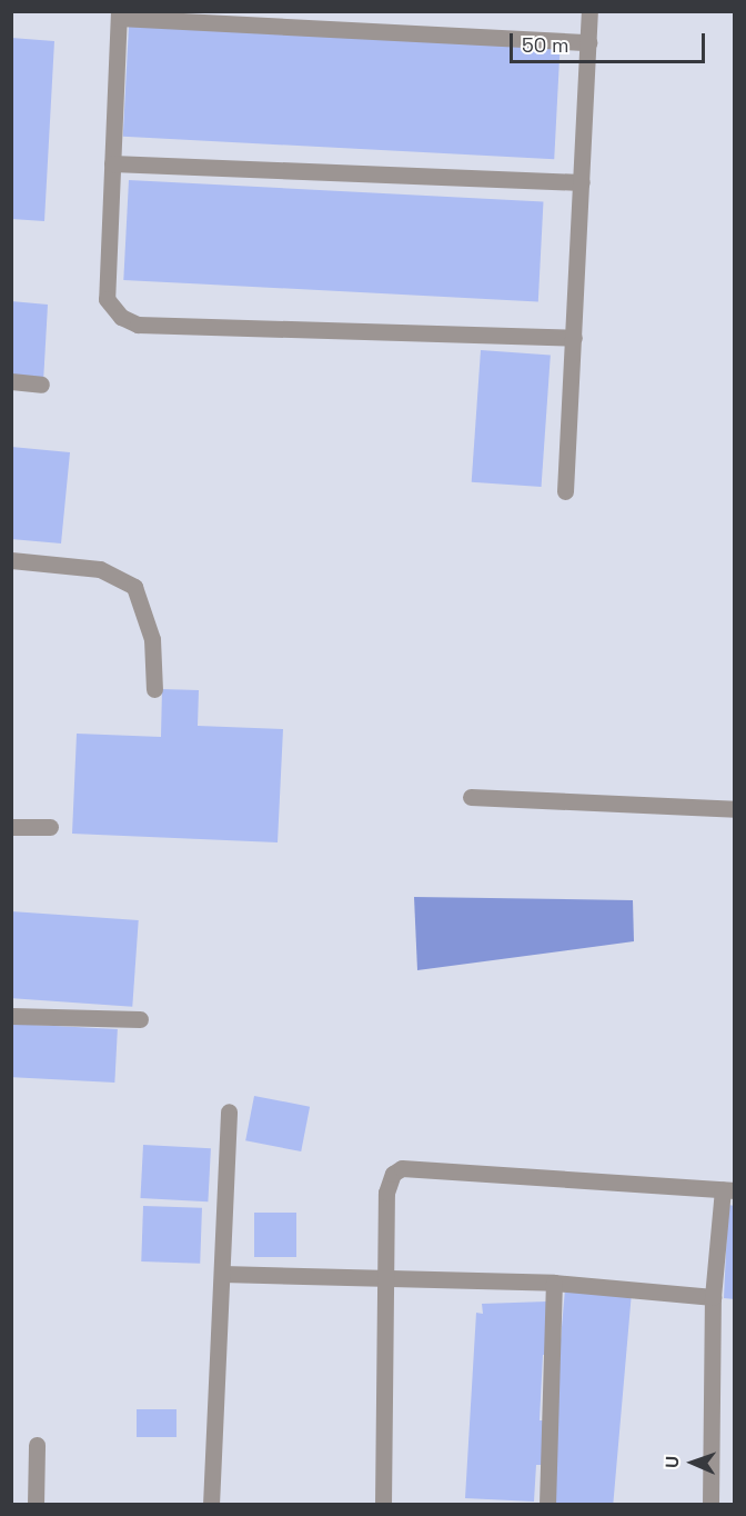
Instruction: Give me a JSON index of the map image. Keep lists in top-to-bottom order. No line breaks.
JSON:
{"scale_bar":"50 m","north":"left"}
